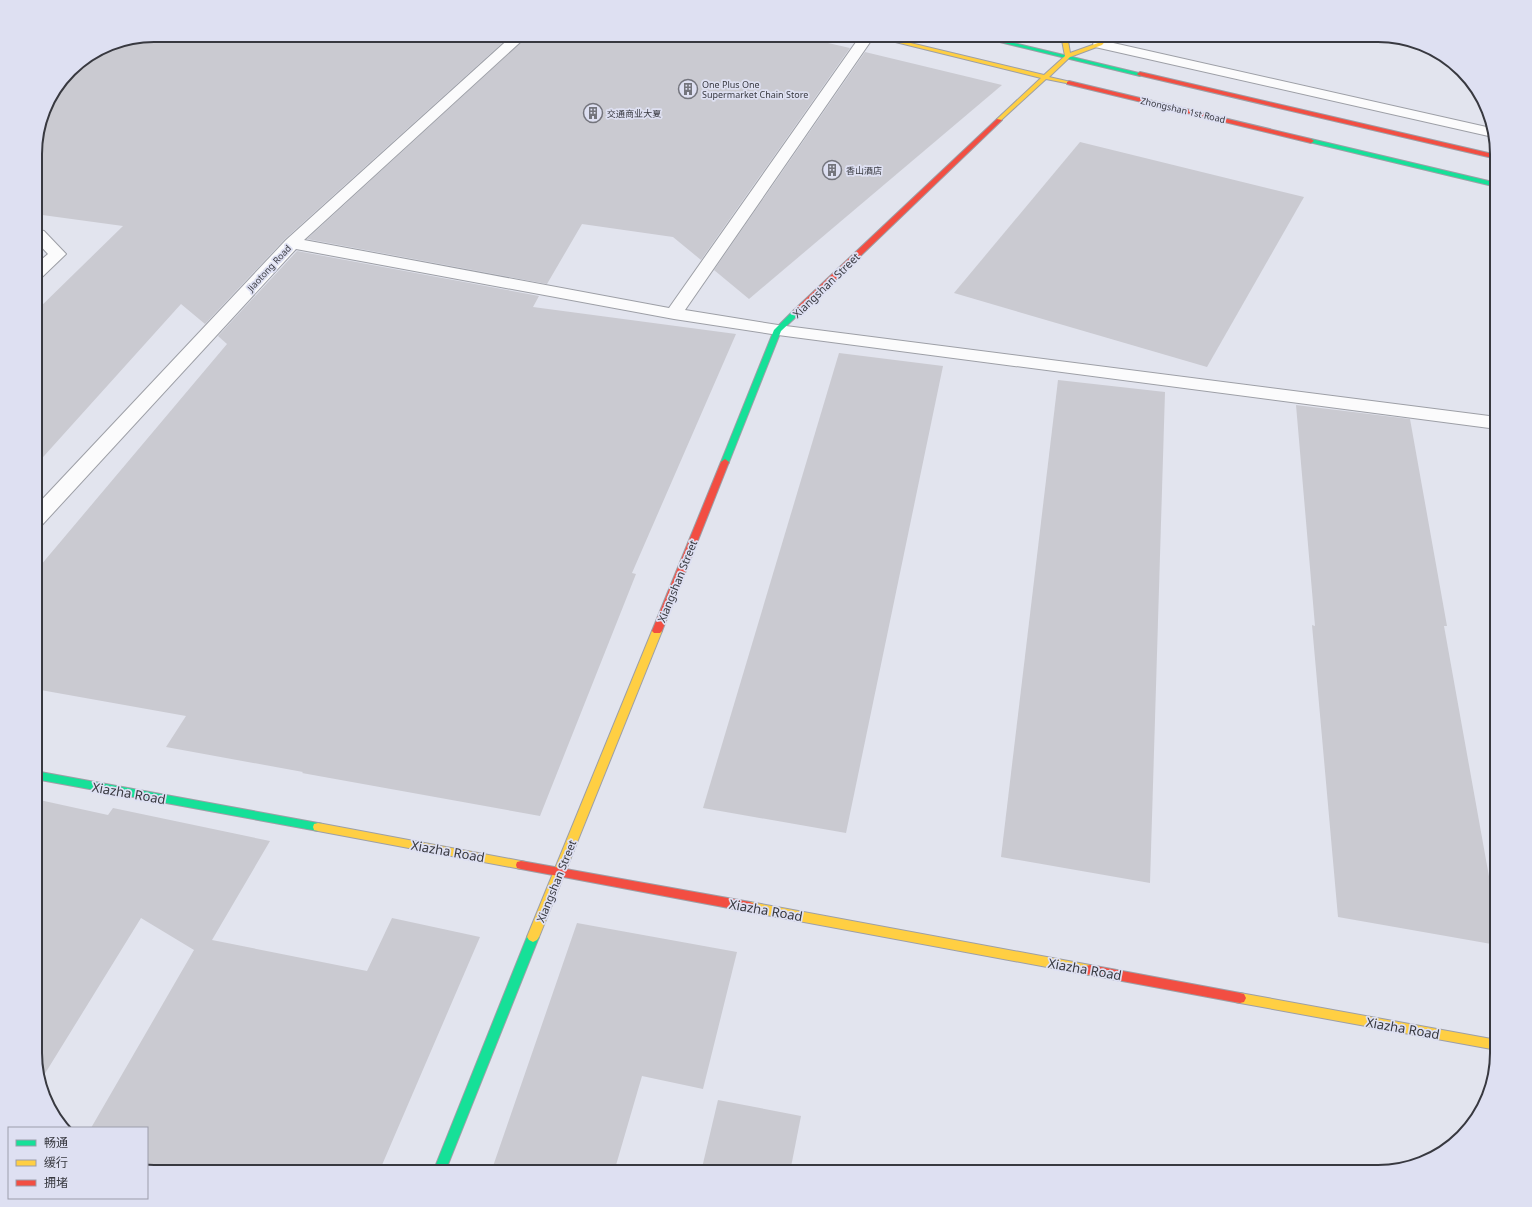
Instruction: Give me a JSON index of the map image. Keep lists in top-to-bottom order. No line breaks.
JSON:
{"streets":{"street":["Zhongshan 1st Road","Jiaotong Road","Xiangshan Street","Xiazha Road"]},"crossings":[["Zhongshan 1st Road","Xiangshan Street"],["Xiangshan Street","Xiazha Road"]],"places":{"building":["One Plus One Supermarket Chain Store","交通商业大夏","香山酒店"]},"legend":["畅通","缓行","拥堵"]}
